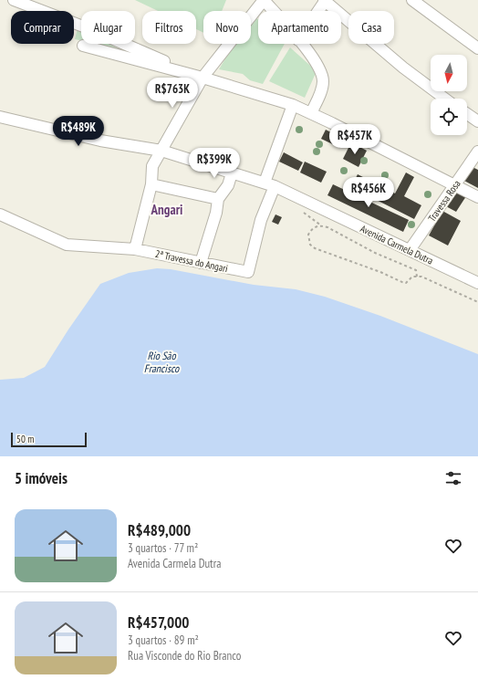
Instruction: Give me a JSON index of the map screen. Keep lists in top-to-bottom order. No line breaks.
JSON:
{"streets":{"street":["Travessa Rosa","Avenida Carmela Dutra","2ª Travessa do Angari"]},"crossings":[["Travessa Rosa","Avenida Carmela Dutra"],["Avenida Carmela Dutra","2ª Travessa do Angari"]],"districts":["Angari"],"water":["Rio São Francisco"],"scale_bar":"50 m","north":"bottom","page":{"chip":["Comprar","Alugar","Filtros","Novo","Apartamento","Casa"],"price":["R$763K","R$489K","R$457K","R$399K","R$456K"],"scale":"50 m","heading":"5 imóveis","list":[{"name":"R$489,000","note":"3 quartos · 77 m² · Avenida Carmela Dutra"},{"name":"R$457,000","note":"3 quartos · 89 m² · Rua Visconde do Rio Branco"}]}}
